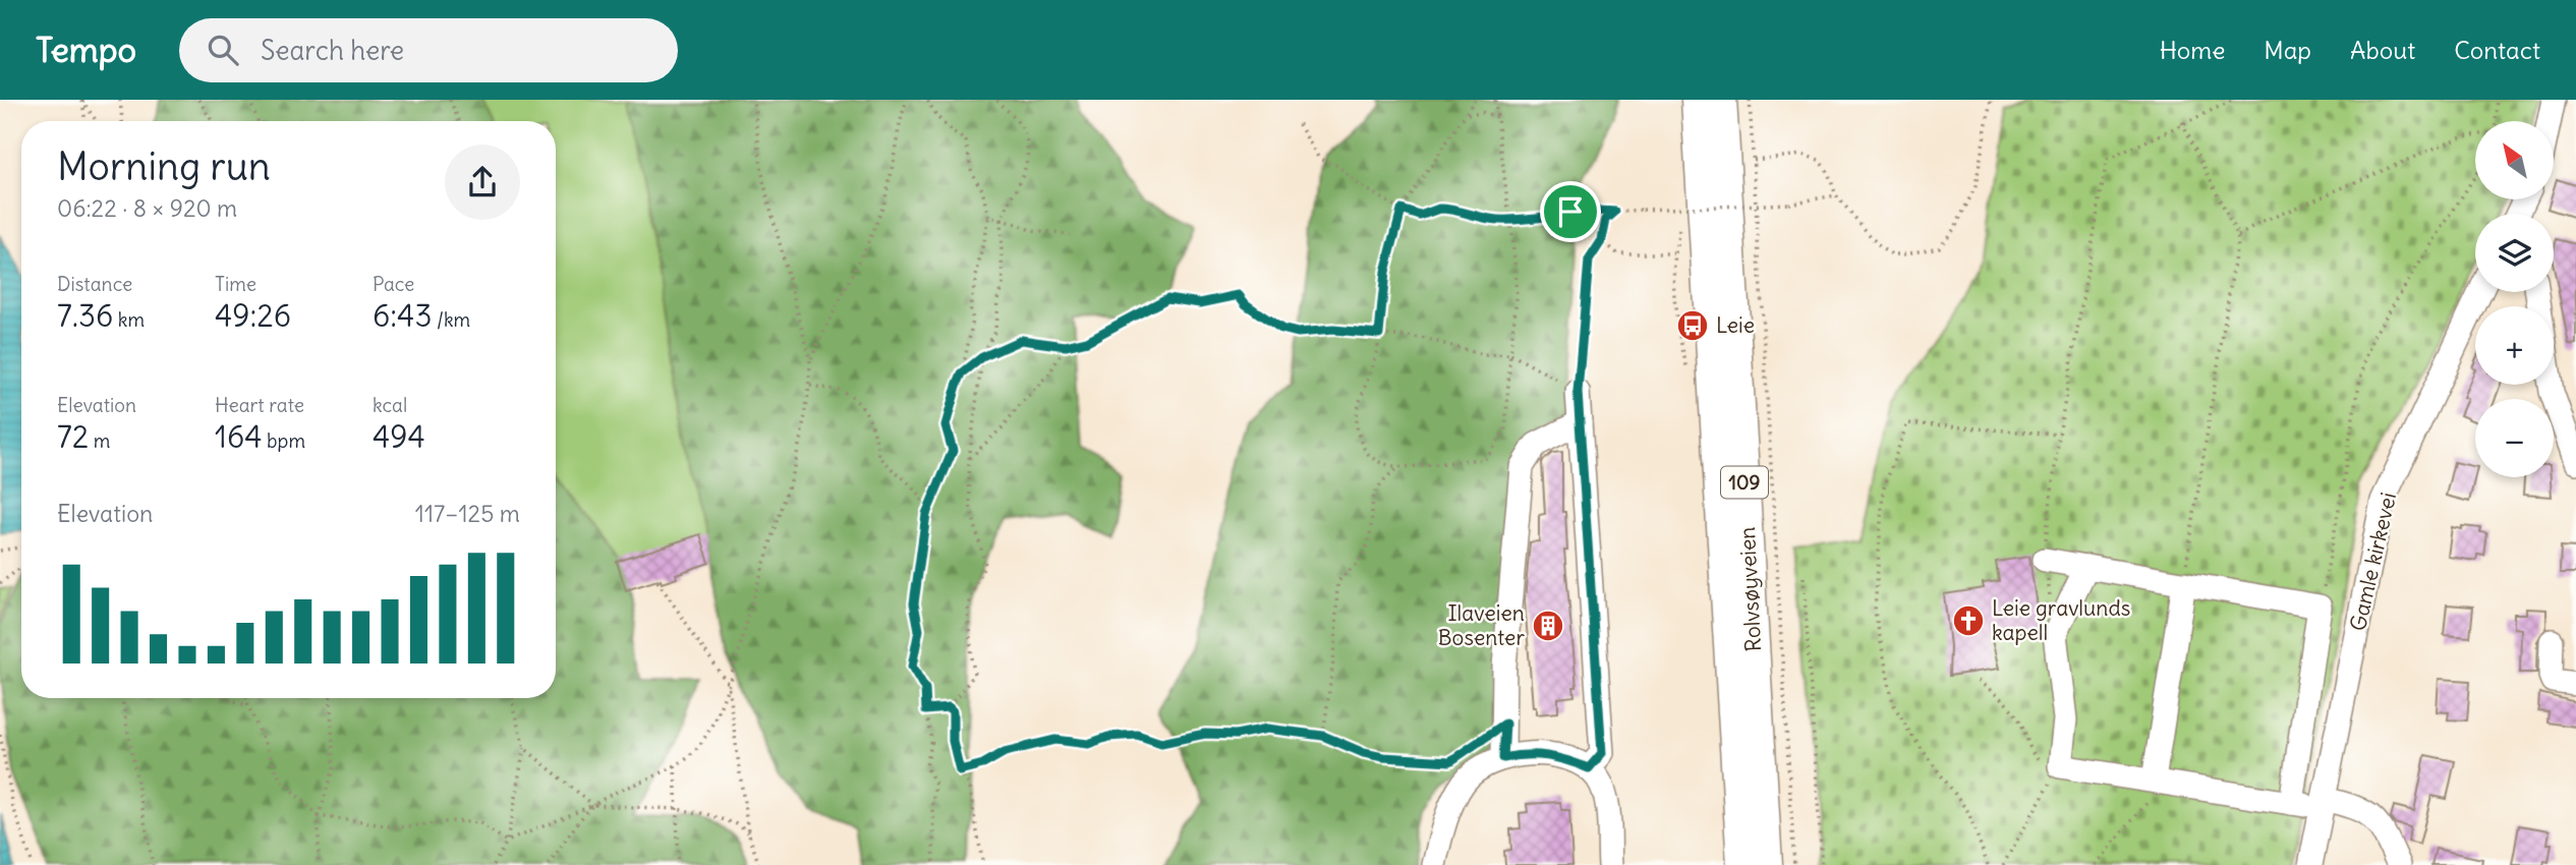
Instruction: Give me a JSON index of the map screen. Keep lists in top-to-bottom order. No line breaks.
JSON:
{"streets":{"main road":["109","Rolvsøyveien"],"street":["Gamle kirkevei"]},"places":{"bus stop":["Leie"],"church":["Leie gravlunds kapell"],"building":["Ilaveien Bosenter"]},"north":"top left","page":{"header":"Tempo","search":"Search here","nav":["Home","Map","About","Contact"],"map_buttons":["+","−"],"heading":["Morning run","06:22 · 8 × 920 m"],"stats":[["Distance","7.36 km"],["Time","49:26"],["Pace","6:43 /km"],["Elevation","72 m"],["Heart rate","164 bpm"],["kcal","494"]],"chart":["Elevation","117–125 m"]}}
